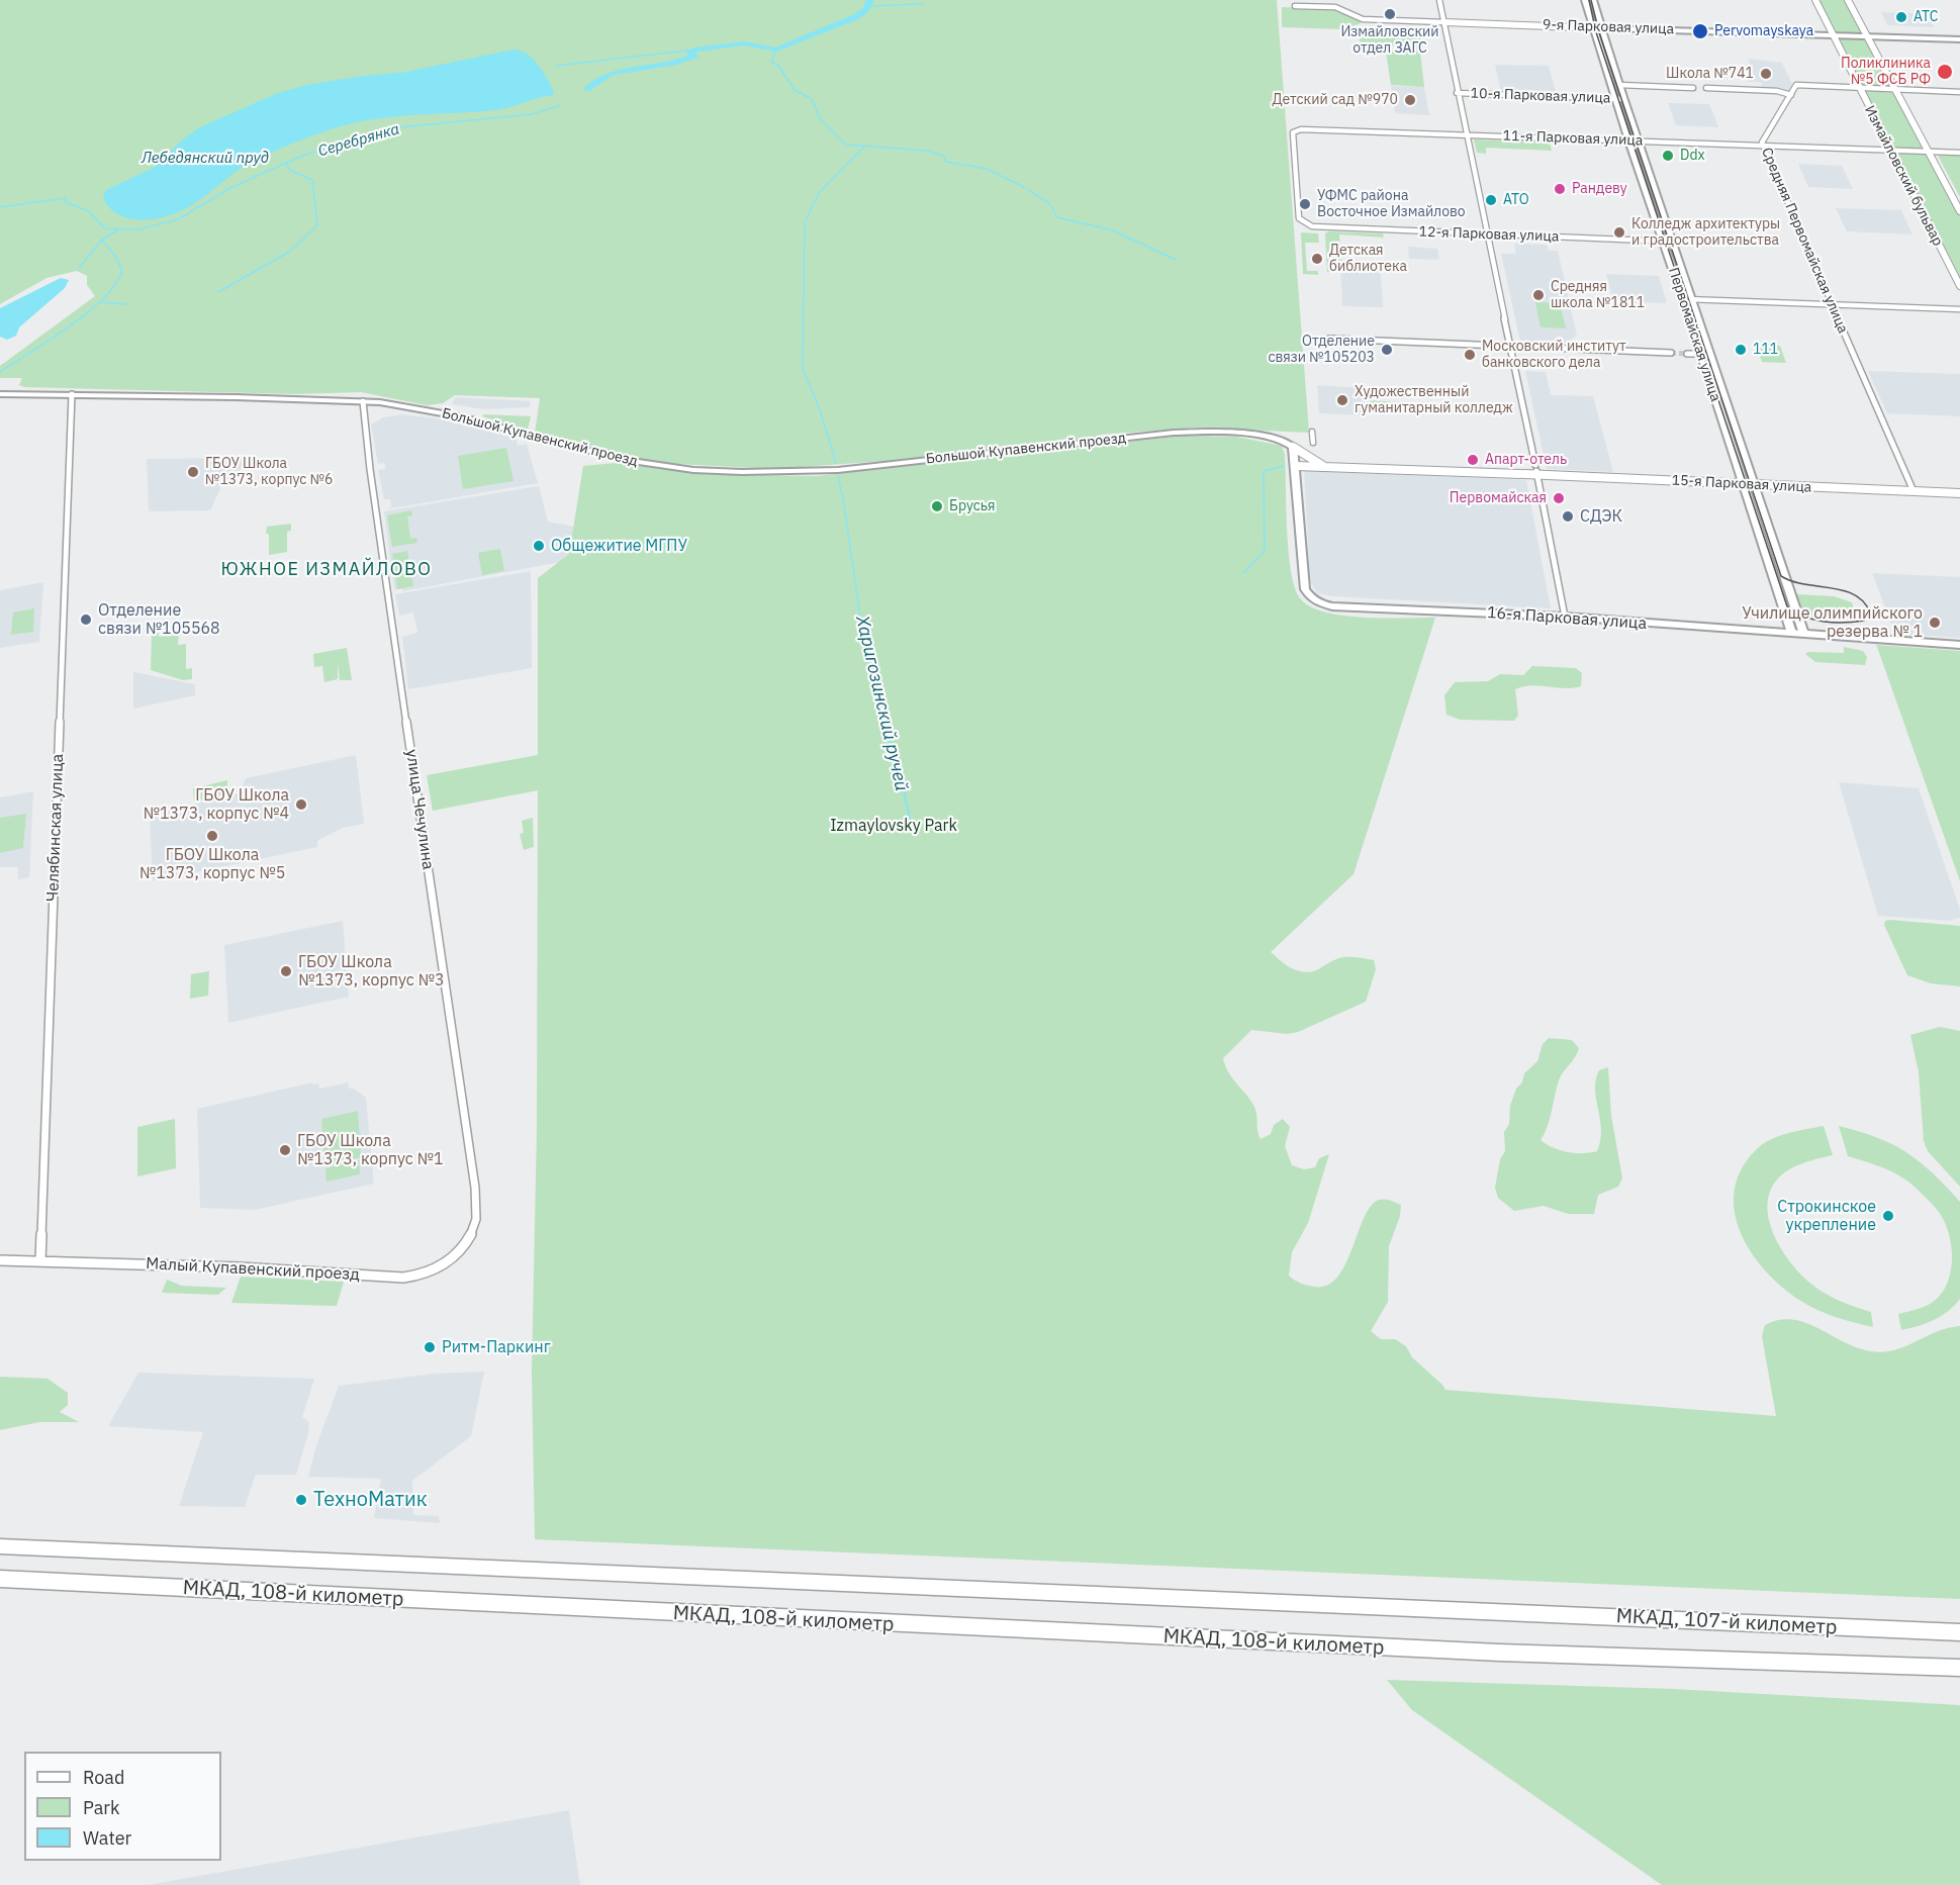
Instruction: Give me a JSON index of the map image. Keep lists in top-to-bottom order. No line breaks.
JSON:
{"streets":{"highway":["МКАД, 108-й километр","МКАД, 107-й километр"],"main road":["9-я Парковая улица","Первомайская улица","Большой Купавенский проезд","16-я Парковая улица"],"street":["10-я Парковая улица","11-я Парковая улица","Измайловский бульвар","12-я Парковая улица","Средняя Первомайская улица","15-я Парковая улица","улица Чечулина","Челябинская улица","Малый Купавенский проезд"]},"crossings":[["9-я Парковая улица","Измайловский бульвар"],["9-я Парковая улица","Первомайская улица"],["10-я Парковая улица","Первомайская улица"],["11-я Парковая улица","Измайловский бульвар"],["11-я Парковая улица","12-я Парковая улица"],["11-я Парковая улица","Средняя Первомайская улица"],["11-я Парковая улица","Первомайская улица"],["12-я Парковая улица","Первомайская улица"],["Средняя Первомайская улица","15-я Парковая улица"],["Первомайская улица","15-я Парковая улица"],["Первомайская улица","16-я Парковая улица"],["Большой Купавенский проезд","15-я Парковая улица"],["Большой Купавенский проезд","16-я Парковая улица"],["Большой Купавенский проезд","улица Чечулина"],["Большой Купавенский проезд","Челябинская улица"],["15-я Парковая улица","16-я Парковая улица"],["улица Чечулина","Малый Купавенский проезд"],["Челябинская улица","Малый Купавенский проезд"],["МКАД, 108-й километр","МКАД, 107-й километр"]],"districts":["ЮЖНОЕ ИЗМАЙЛОВО"],"water":["Серебрянка","Лебедянский пруд","Харигозинский ручей"],"parks":["Izmaylovsky Park"],"places":["Измайловский отдел ЗАГС","АТС","Pervomayskaya","Поликлиника №5 ФСБ РФ","Школа №741","Детский сад №970","Ddx","Рандеву","АТО","УФМС района Восточное Измайлово","Колледж архитектуры и градостроительства","Детская библиотека","Средняя школа №1811","Отделение связи №105203","111","Московский институт банковского дела","Художественный гуманитарный колледж","Апарт-отель","ГБОУ Школа №1373, корпус №6","Первомайская","Брусья","СДЭК","Общежитие МГПУ","Отделение связи №105568","Училище олимпийского резерва № 1","ГБОУ Школа №1373, корпус №4","ГБОУ Школа №1373, корпус №5","ГБОУ Школа №1373, корпус №3","ГБОУ Школа №1373, корпус №1","Строкинское укрепление","Ритм-Паркинг","ТехноМатик"],"legend":["Road","Park","Water"]}
